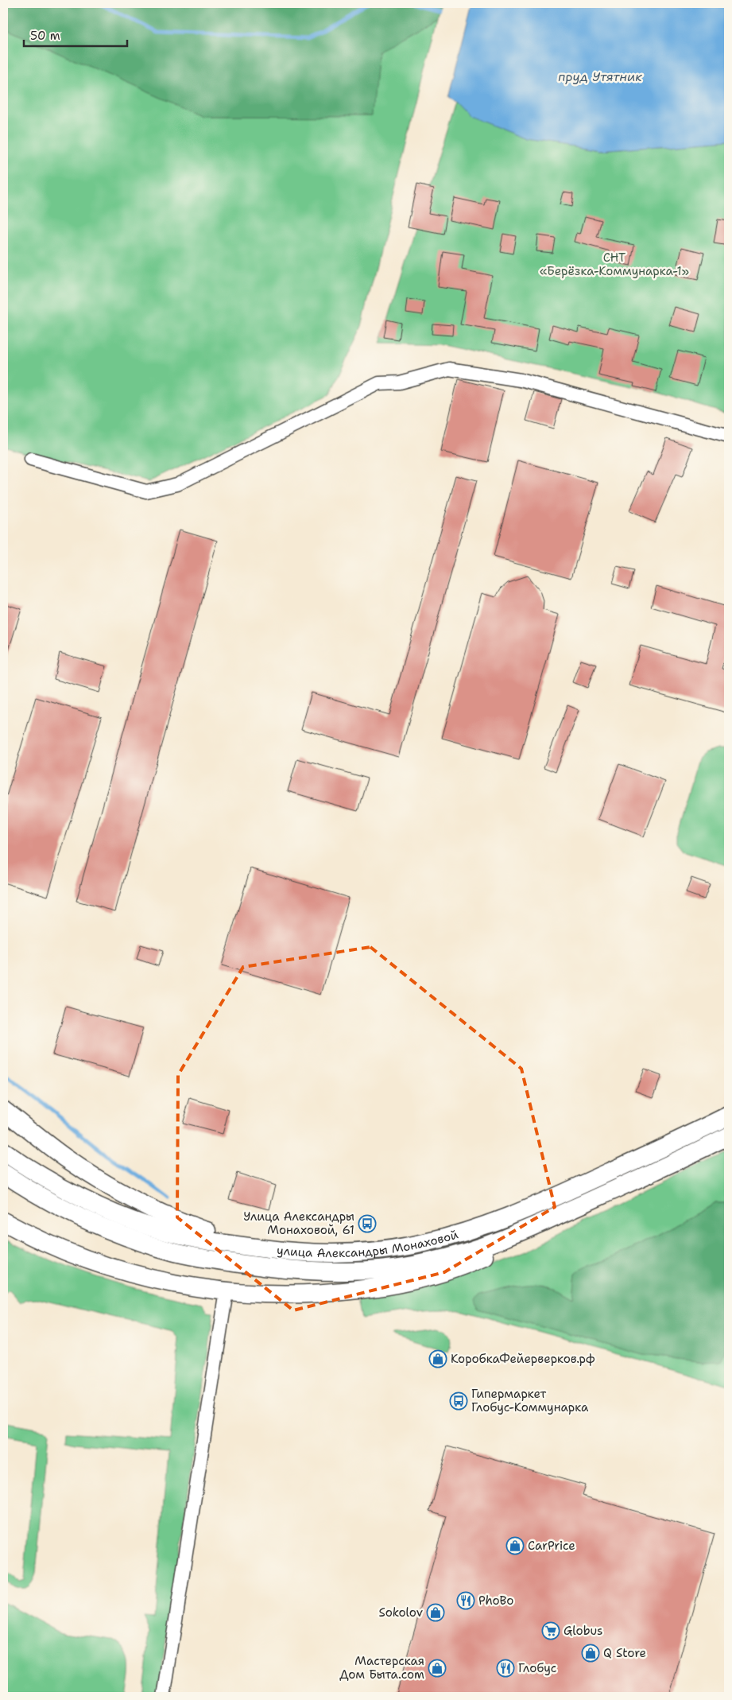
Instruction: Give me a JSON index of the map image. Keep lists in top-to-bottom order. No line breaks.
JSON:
{"streets":{"main road":["улица Александры Монаховой"]},"water":["пруд Утятник"],"parks":["СНТ «Берёзка-Коммунарка-1»"],"places":{"bus stop":["Улица Александры Монаховой, 61","Гипермаркет Глобус-Коммунарка"],"shop":["КоробкаФейерверков.рф","CarPrice","Sokolov","Q Store","Мастерская Дом Быта.com"],"restaurant":["PhoBo","Глобус"],"supermarket":["Globus"]},"scale_bar":"50 m"}
